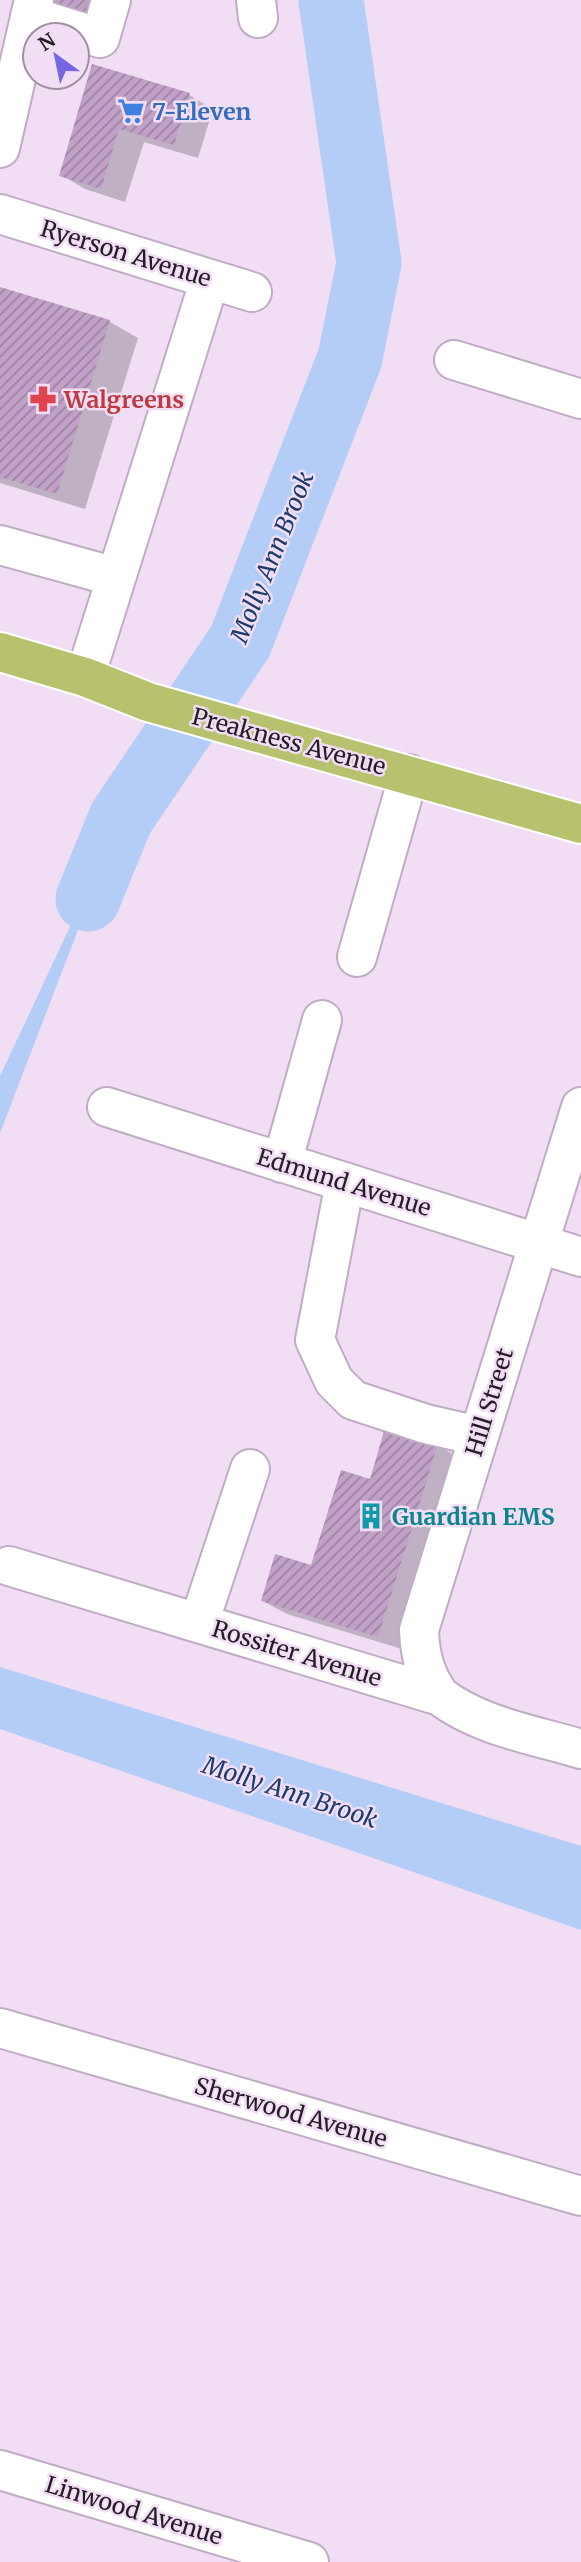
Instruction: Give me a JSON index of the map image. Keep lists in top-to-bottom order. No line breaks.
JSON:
{"streets":{"main road":["Preakness Avenue"],"street":["Ryerson Avenue","Edmund Avenue","Hill Street","Rossiter Avenue","Sherwood Avenue","Linwood Avenue"]},"crossings":[["Edmund Avenue","Hill Street"],["Hill Street","Rossiter Avenue"]],"water":["Molly Ann Brook"],"places":{"supermarket":["7-Eleven"],"pharmacy":["Walgreens"],"building":["Guardian EMS"]},"north":"top left"}
